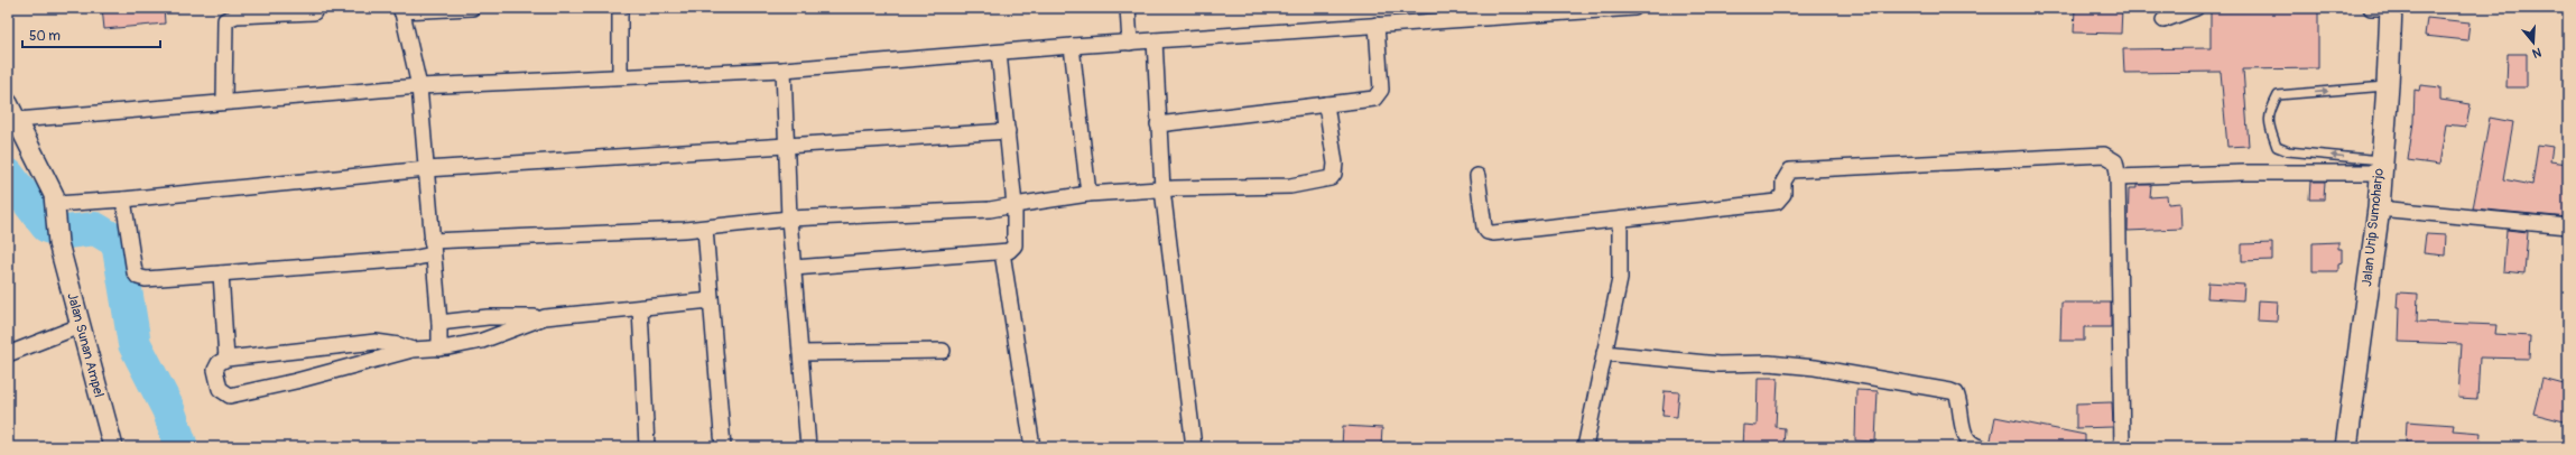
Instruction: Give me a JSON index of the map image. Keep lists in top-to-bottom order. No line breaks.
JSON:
{"streets":{"main road":["Jalan Urip Sumoharjo"],"street":["Jalan Sunan Ampel"]},"scale_bar":"50 m","north":"bottom"}
